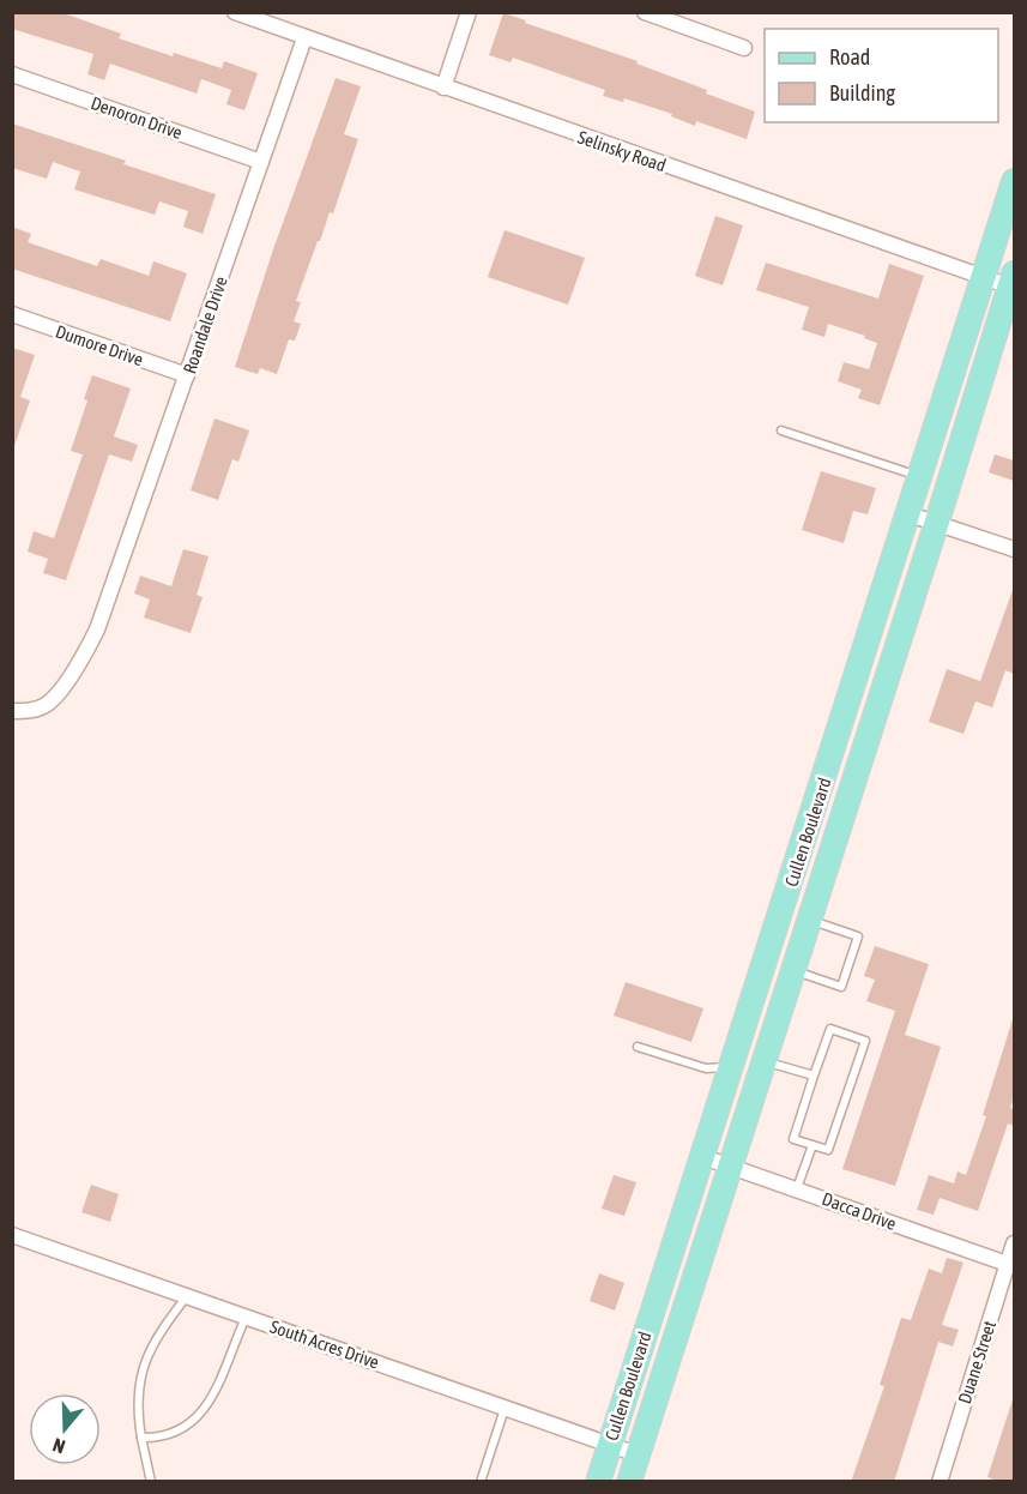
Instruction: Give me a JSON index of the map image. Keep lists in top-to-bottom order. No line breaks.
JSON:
{"streets":{"main road":["Cullen Boulevard"],"street":["Denoron Drive","Selinsky Road","Roandale Drive","Dumore Drive","Dacca Drive","South Acres Drive","Duane Street"]},"crossings":[["Denoron Drive","Roandale Drive"],["Selinsky Road","Roandale Drive"],["Selinsky Road","Cullen Boulevard"],["Roandale Drive","Dumore Drive"],["Cullen Boulevard","Dacca Drive"],["Cullen Boulevard","South Acres Drive"],["Dacca Drive","Duane Street"]],"legend":["Road","Building"],"north":"bottom"}
